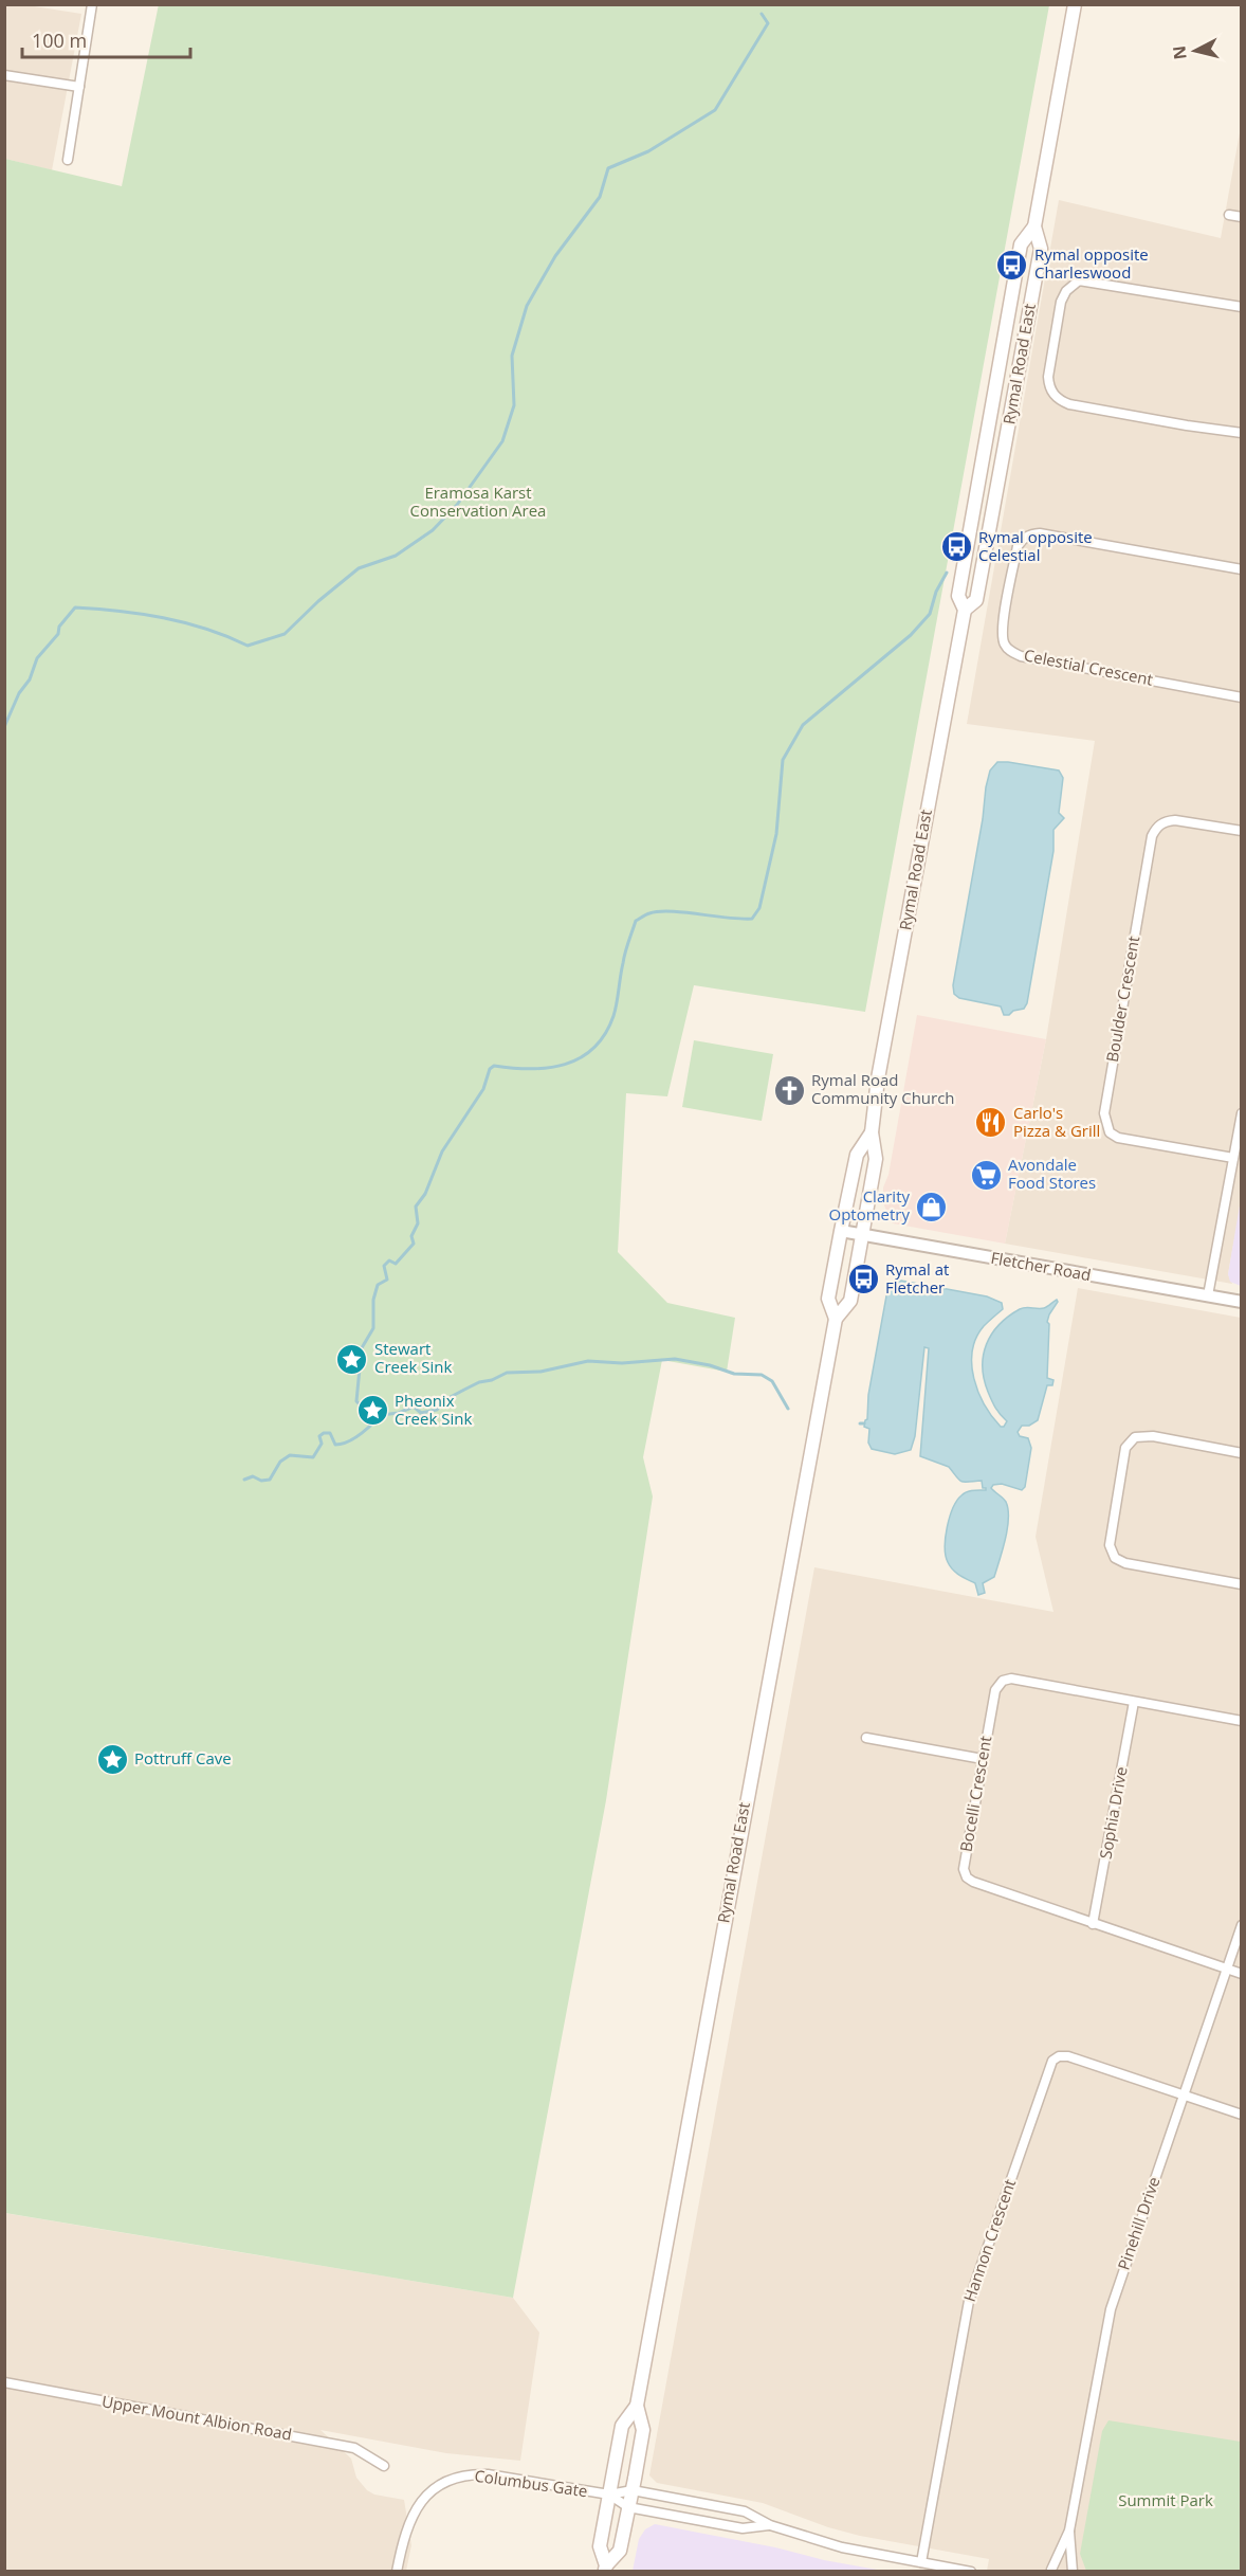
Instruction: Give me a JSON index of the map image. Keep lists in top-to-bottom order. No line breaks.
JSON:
{"streets":{"main road":["Rymal Road East"],"street":["Celestial Crescent","Boulder Crescent","Fletcher Road","Bocelli Crescent","Sophia Drive","Pinehill Drive","Hannon Crescent","Upper Mount Albion Road","Columbus Gate"]},"crossings":[["Rymal Road East","Fletcher Road"],["Rymal Road East","Columbus Gate"],["Bocelli Crescent","Sophia Drive"],["Bocelli Crescent","Pinehill Drive"],["Pinehill Drive","Hannon Crescent"]],"parks":["Eramosa Karst Conservation Area","Summit Park"],"places":{"bus stop":["Rymal opposite Charleswood","Rymal opposite Celestial","Rymal at Fletcher"],"church":["Rymal Road Community Church"],"restaurant":["Carlo's Pizza & Grill"],"supermarket":["Avondale Food Stores"],"shop":["Clarity Optometry"],"place":["Stewart Creek Sink","Pheonix Creek Sink","Pottruff Cave"]},"scale_bar":"100 m","north":"left"}
